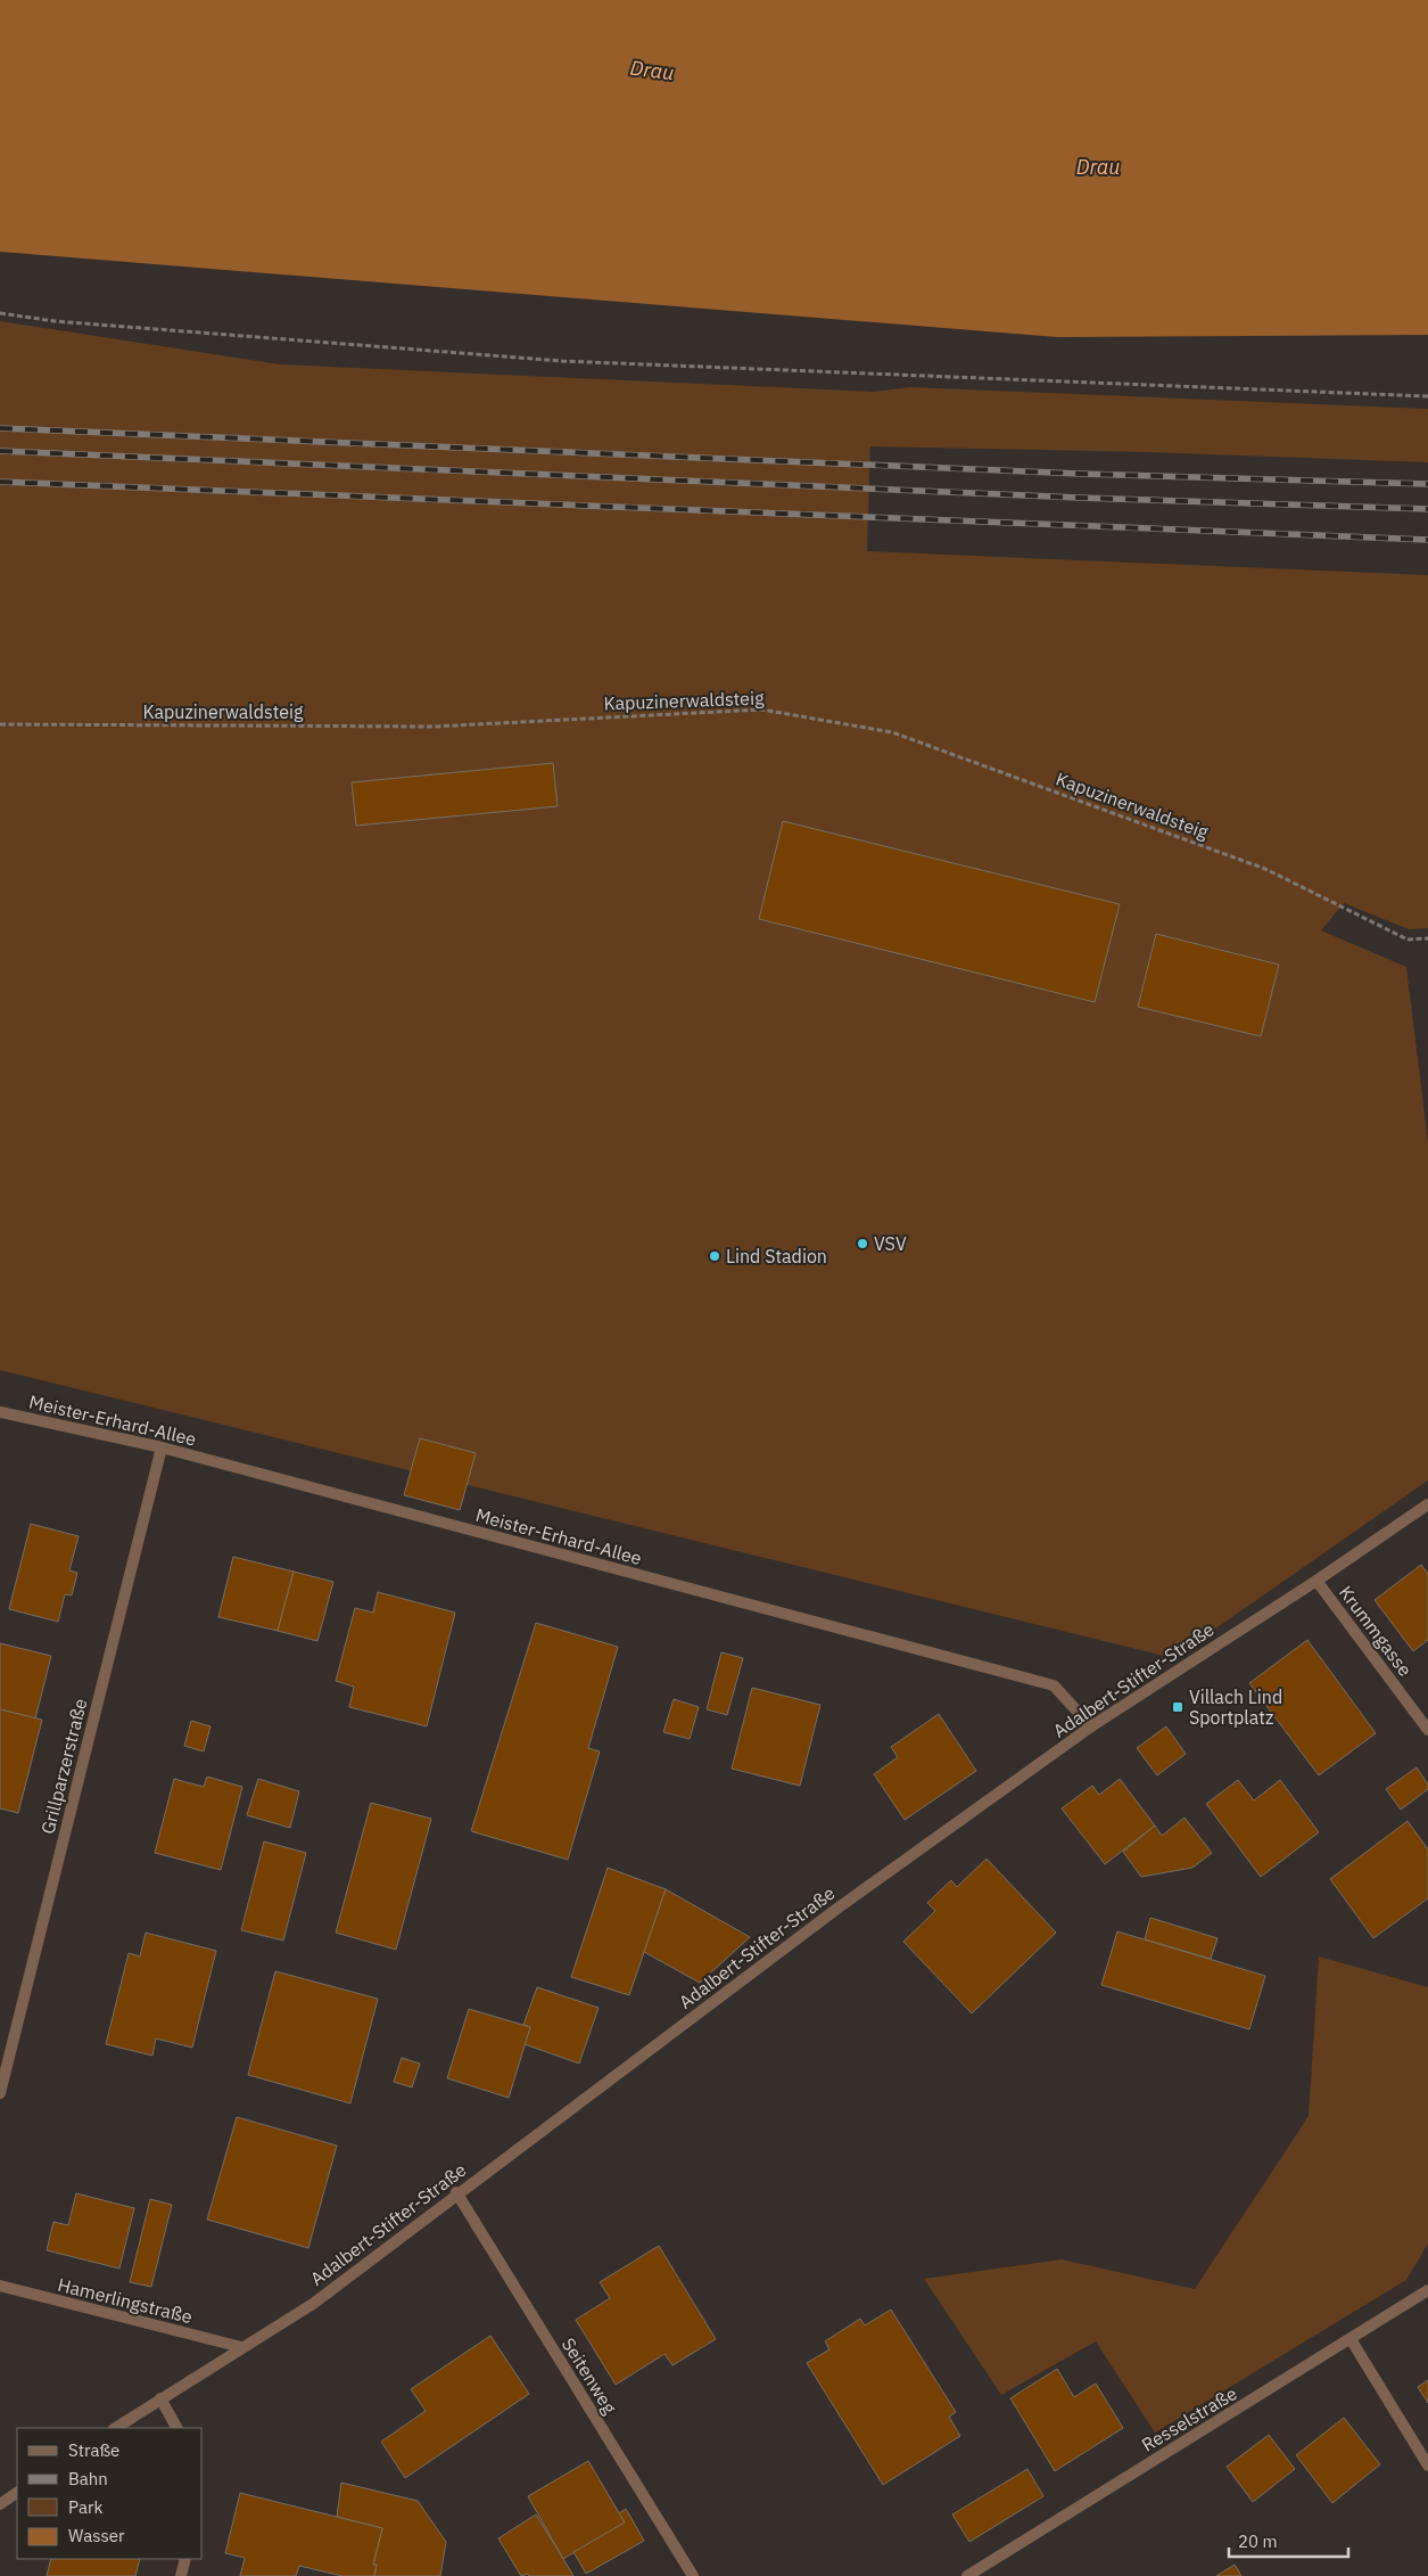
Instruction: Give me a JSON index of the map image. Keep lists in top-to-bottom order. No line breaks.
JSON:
{"streets":{"street":["Meister-Erhard-Allee","Krummgasse","Adalbert-Stifter-Straße","Grillparzerstraße","Hamerlingstraße","Seitenweg","Resselstraße"],"path":["Kapuzinerwaldsteig"]},"crossings":[["Meister-Erhard-Allee","Adalbert-Stifter-Straße"],["Meister-Erhard-Allee","Grillparzerstraße"],["Krummgasse","Adalbert-Stifter-Straße"],["Adalbert-Stifter-Straße","Hamerlingstraße"],["Adalbert-Stifter-Straße","Seitenweg"]],"water":["Drau"],"places":{"other":["VSV","Lind Stadion"],"transit":["Villach Lind Sportplatz"]},"legend":["Straße","Bahn","Park","Wasser"],"scale_bar":"20 m"}
